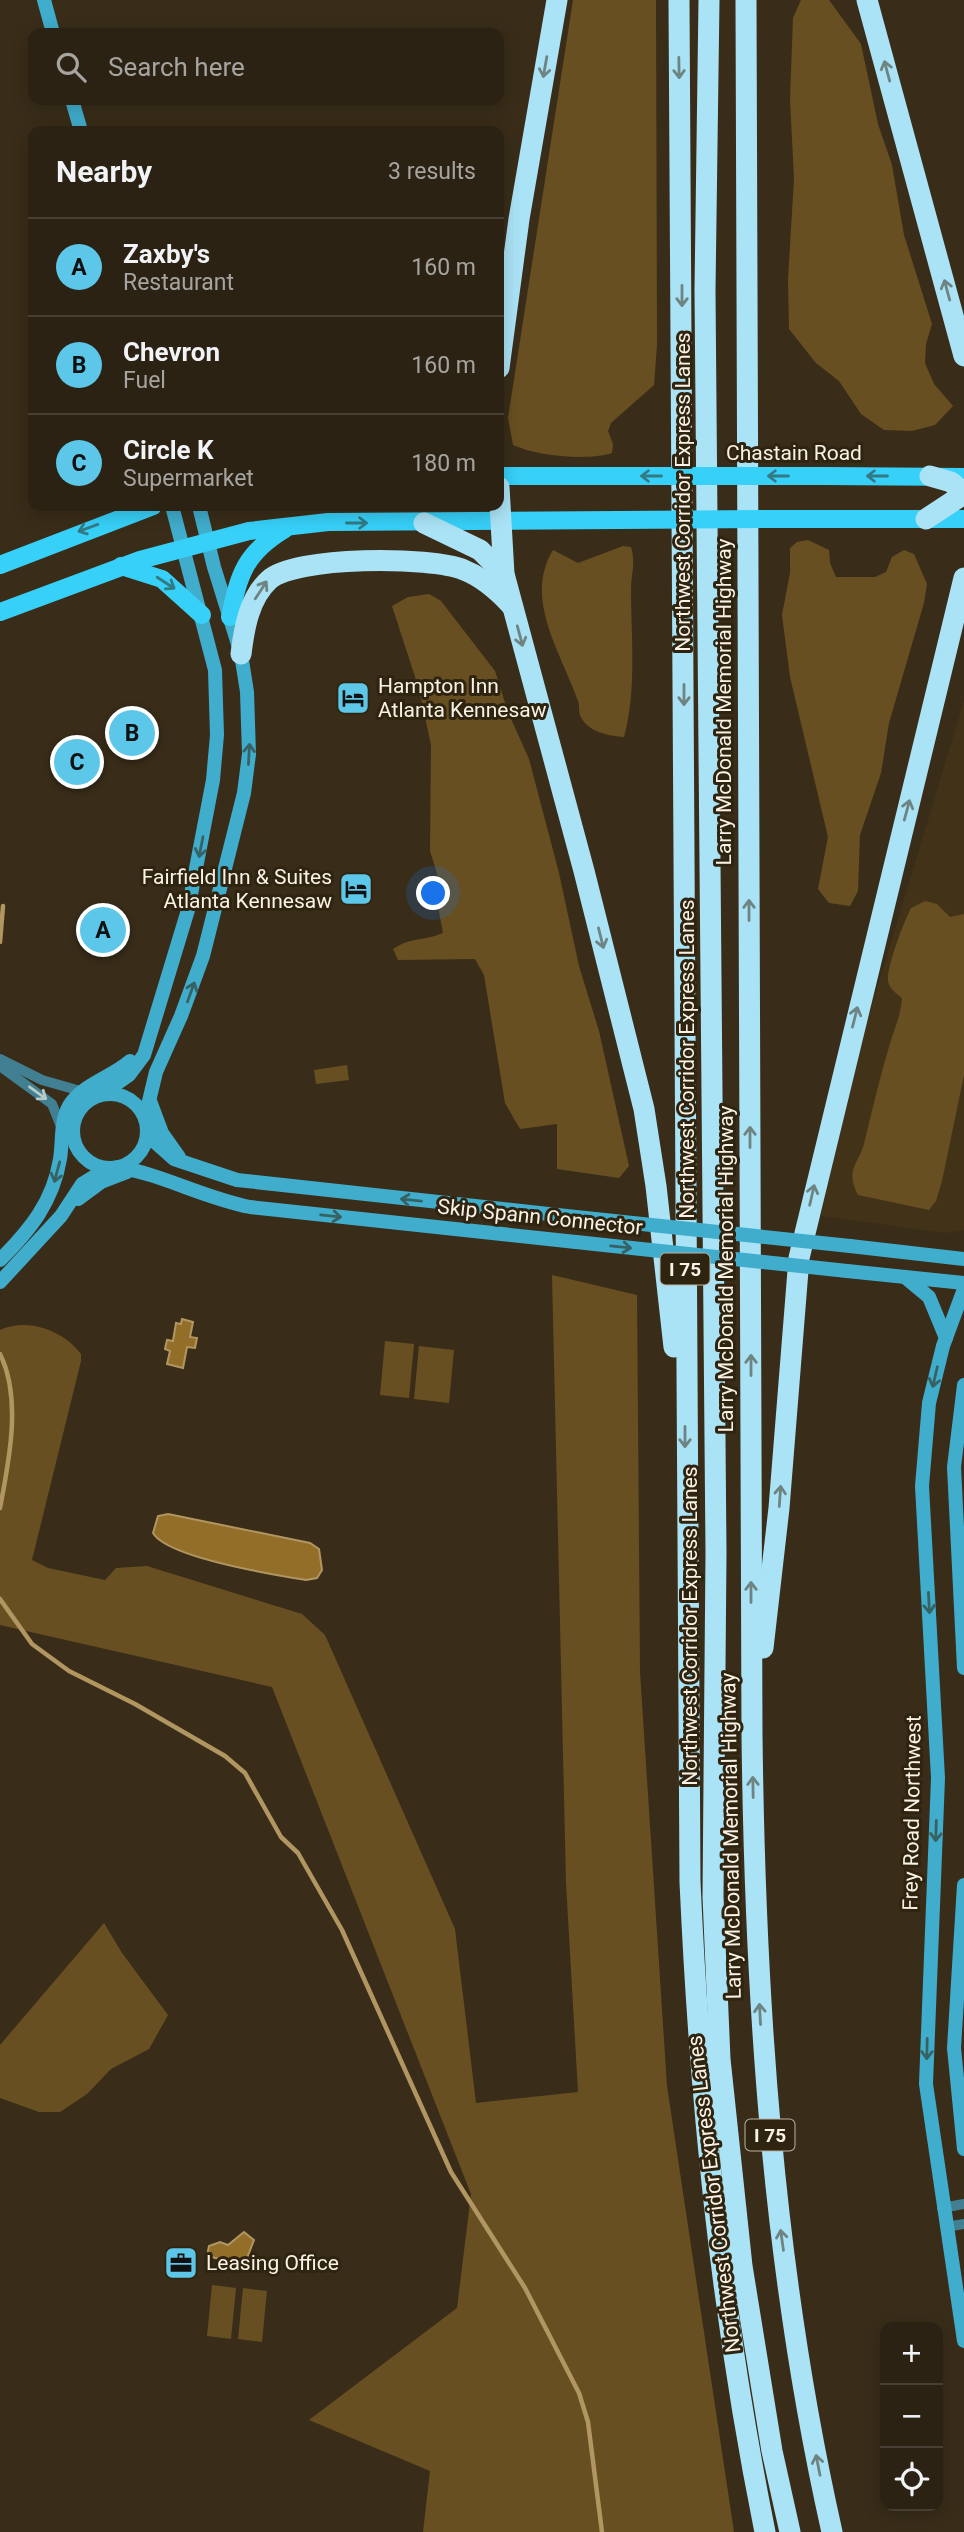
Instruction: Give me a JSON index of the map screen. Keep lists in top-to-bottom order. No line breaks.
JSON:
{"streets":{"highway":["Northwest Corridor Express Lanes","Larry McDonald Memorial Highway","I 75"],"main road":["Chastain Road"],"street":["Skip Spann Connector","Frey Road Northwest"]},"places":{"hotel":["Hampton Inn Atlanta Kennesaw","Fairfield Inn & Suites Atlanta Kennesaw"],"office":["Leasing Office"]},"page":{"search":"Search here","heading":["Nearby","3 results"],"list":[{"mark":"A","name":"Zaxby's","note":"Restaurant","value":"160 m"},{"mark":"B","name":"Chevron","note":"Fuel","value":"160 m"},{"mark":"C","name":"Circle K","note":"Supermarket","value":"180 m"}],"pins":["B","C","A"],"map_buttons":["+","−"]}}
